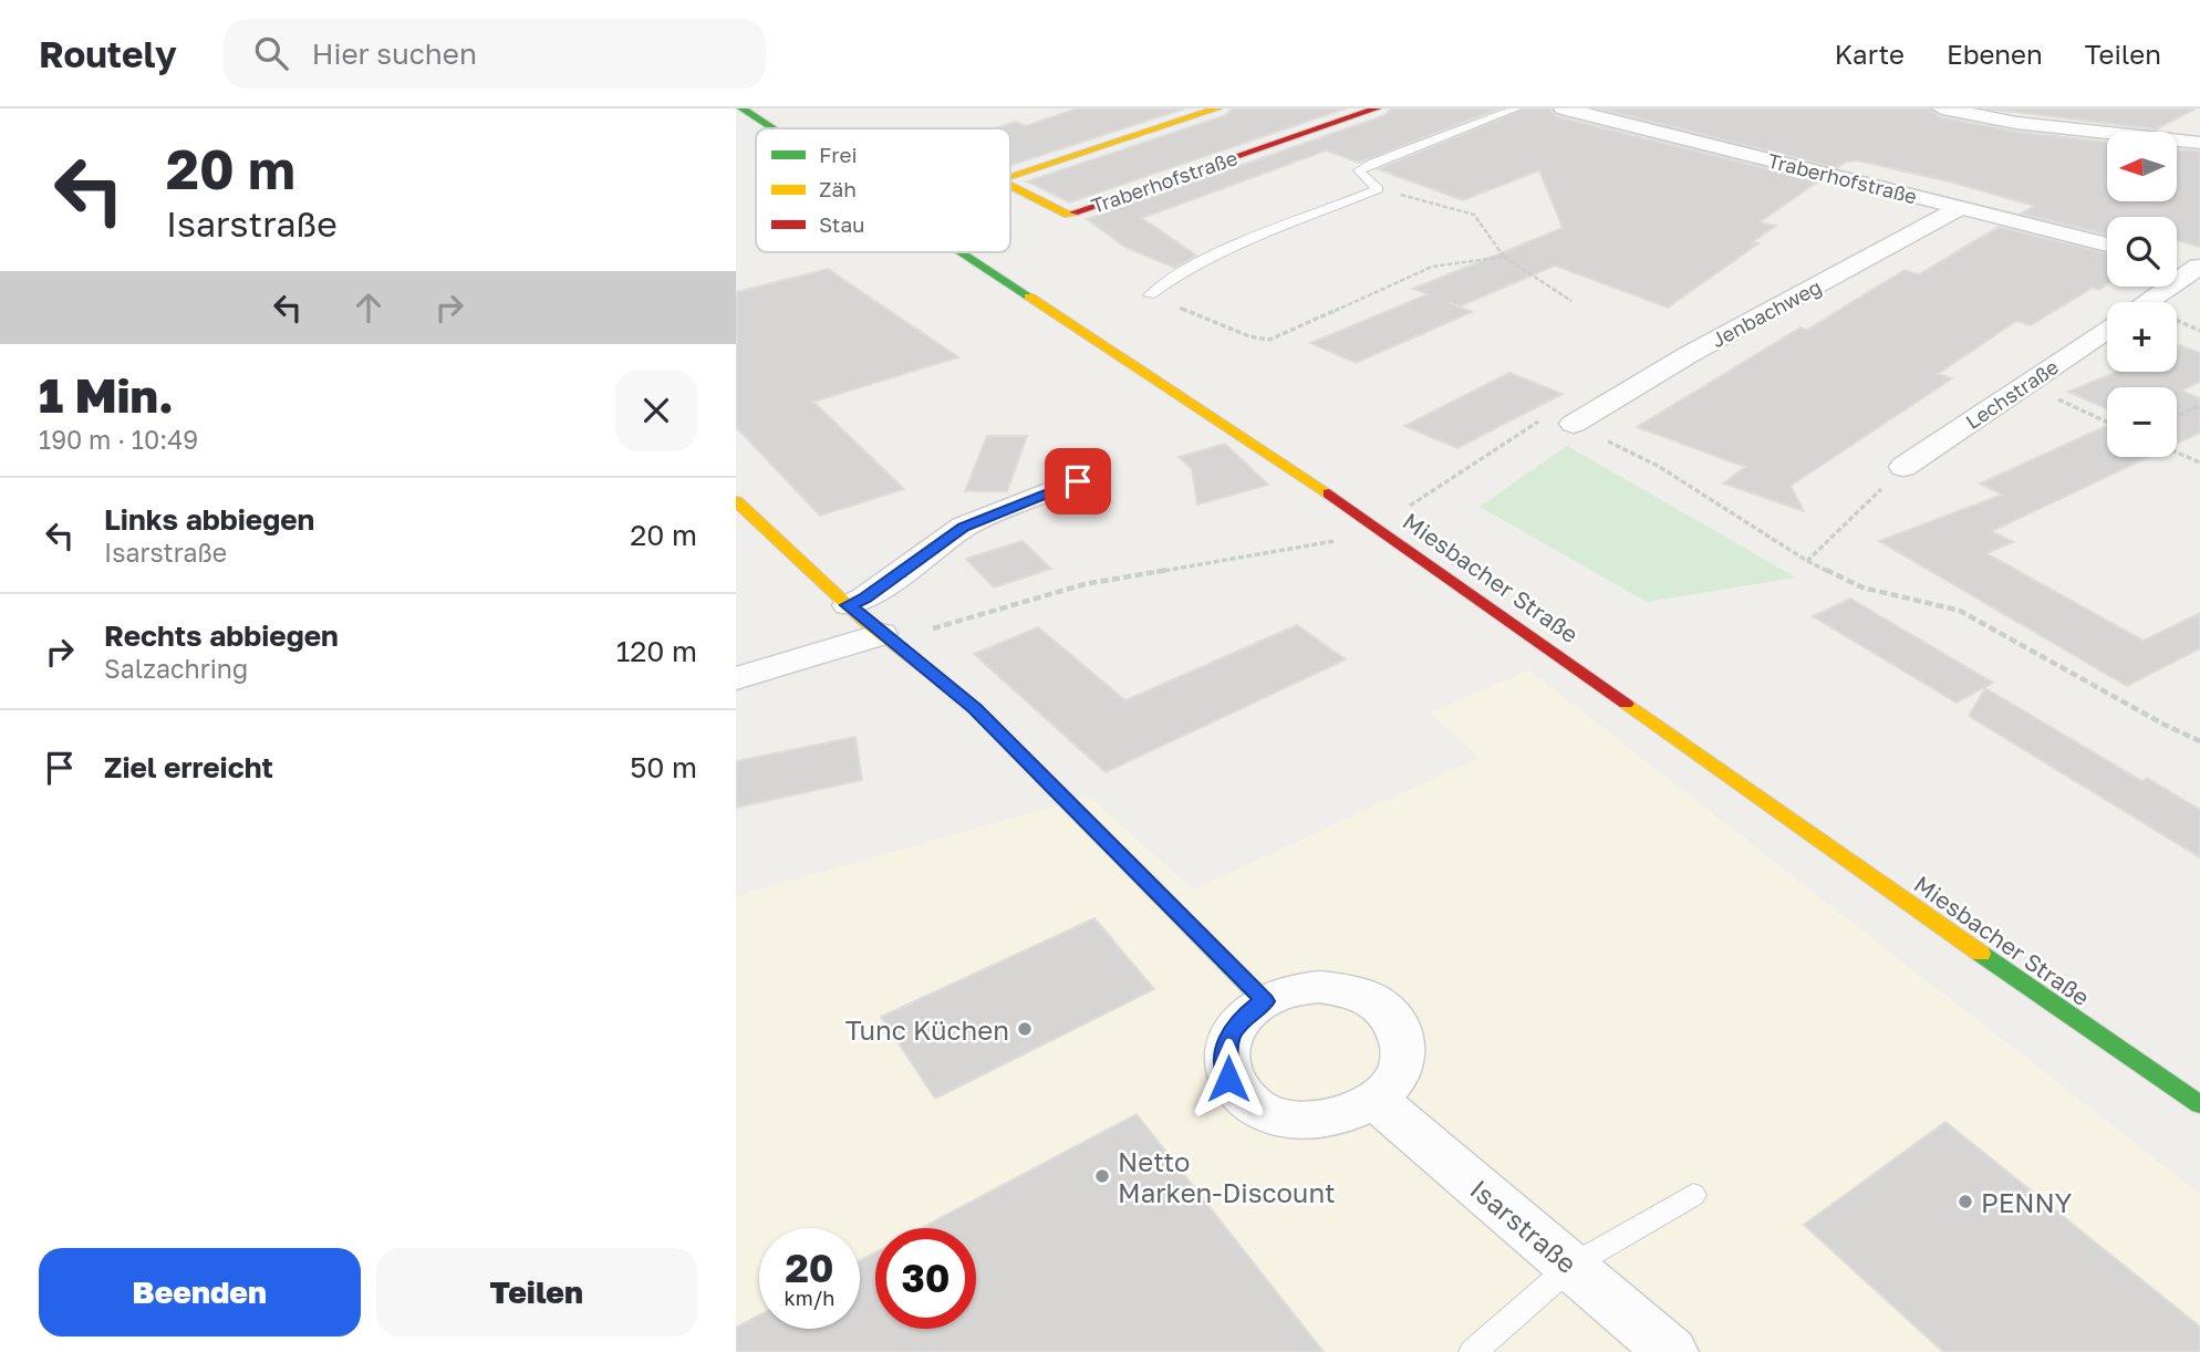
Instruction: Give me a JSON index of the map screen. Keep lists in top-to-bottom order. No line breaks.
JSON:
{"streets":{"main road":["Traberhofstraße","Miesbacher Straße"],"street":["Jenbachweg","Lechstraße","Isarstraße"]},"crossings":[["Traberhofstraße","Jenbachweg"]],"places":["Tunc Küchen","Netto Marken-Discount","PENNY"],"legend":["Frei","Zäh","Stau"],"north":"left","page":{"header":"Routely","search":"Hier suchen","nav":["Karte","Ebenen","Teilen"],"turn":["20 m","Isarstraße"],"map_buttons":["+","−"],"heading":["1 Min.","190 m · 10:49"],"list":[{"name":"Links abbiegen","note":"Isarstraße","value":"20 m"},{"name":"Rechts abbiegen","note":"Salzachring","value":"120 m"},{"name":"Ziel erreicht","value":"50 m"}],"speed":"20 km/h","limit":"30","buttons":["Beenden","Teilen"]}}
